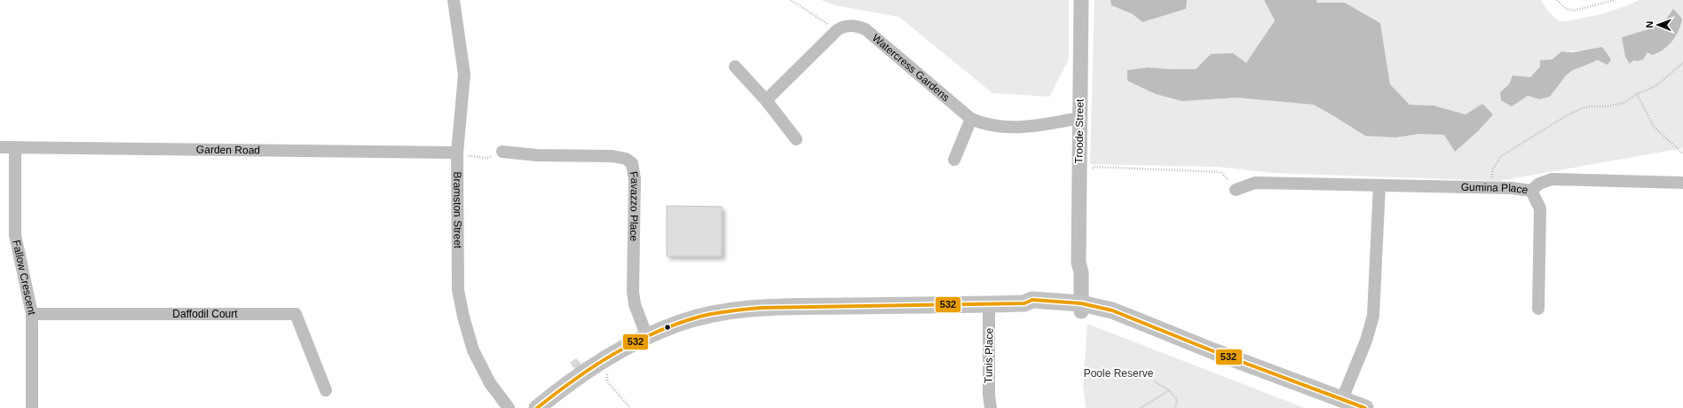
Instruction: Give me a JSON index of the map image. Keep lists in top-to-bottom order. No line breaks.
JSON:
{"streets":{"street":["Watercress Gardens","Troode Street","Garden Road","Gumina Place","Favazzo Place","Bramston Street","Fallow Crescent","Daffodil Court","Tunis Place"]},"crossings":[["Watercress Gardens","Troode Street"],["Garden Road","Bramston Street"],["Garden Road","Fallow Crescent"],["Fallow Crescent","Daffodil Court"]],"parks":["Poole Reserve"],"lines":["transit line 532"],"north":"left"}
